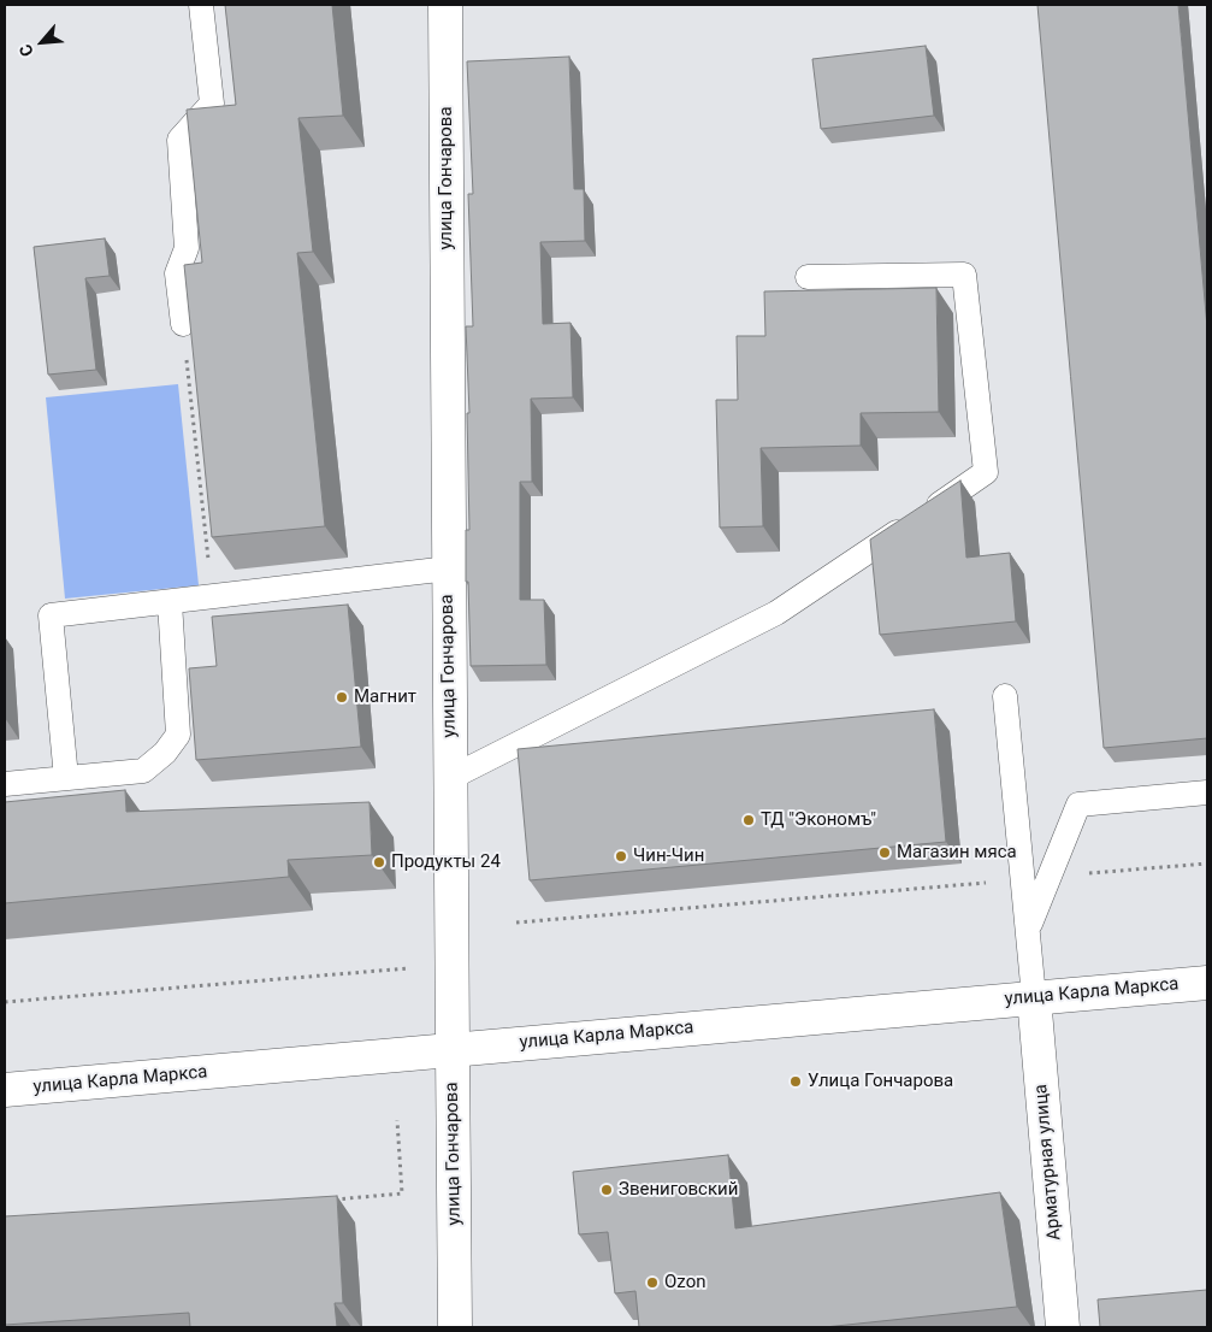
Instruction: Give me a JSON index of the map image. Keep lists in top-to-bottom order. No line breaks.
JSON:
{"streets":{"street":["улица Гончарова","улица Карла Маркса","Арматурная улица"]},"crossings":[["улица Гончарова","улица Карла Маркса"],["улица Карла Маркса","Арматурная улица"]],"places":["Магнит","ТД \"Экономъ\"","Магазин мяса","Чин-Чин","Продукты 24","Улица Гончарова","Звениговский","Ozon"],"north":"bottom left"}
